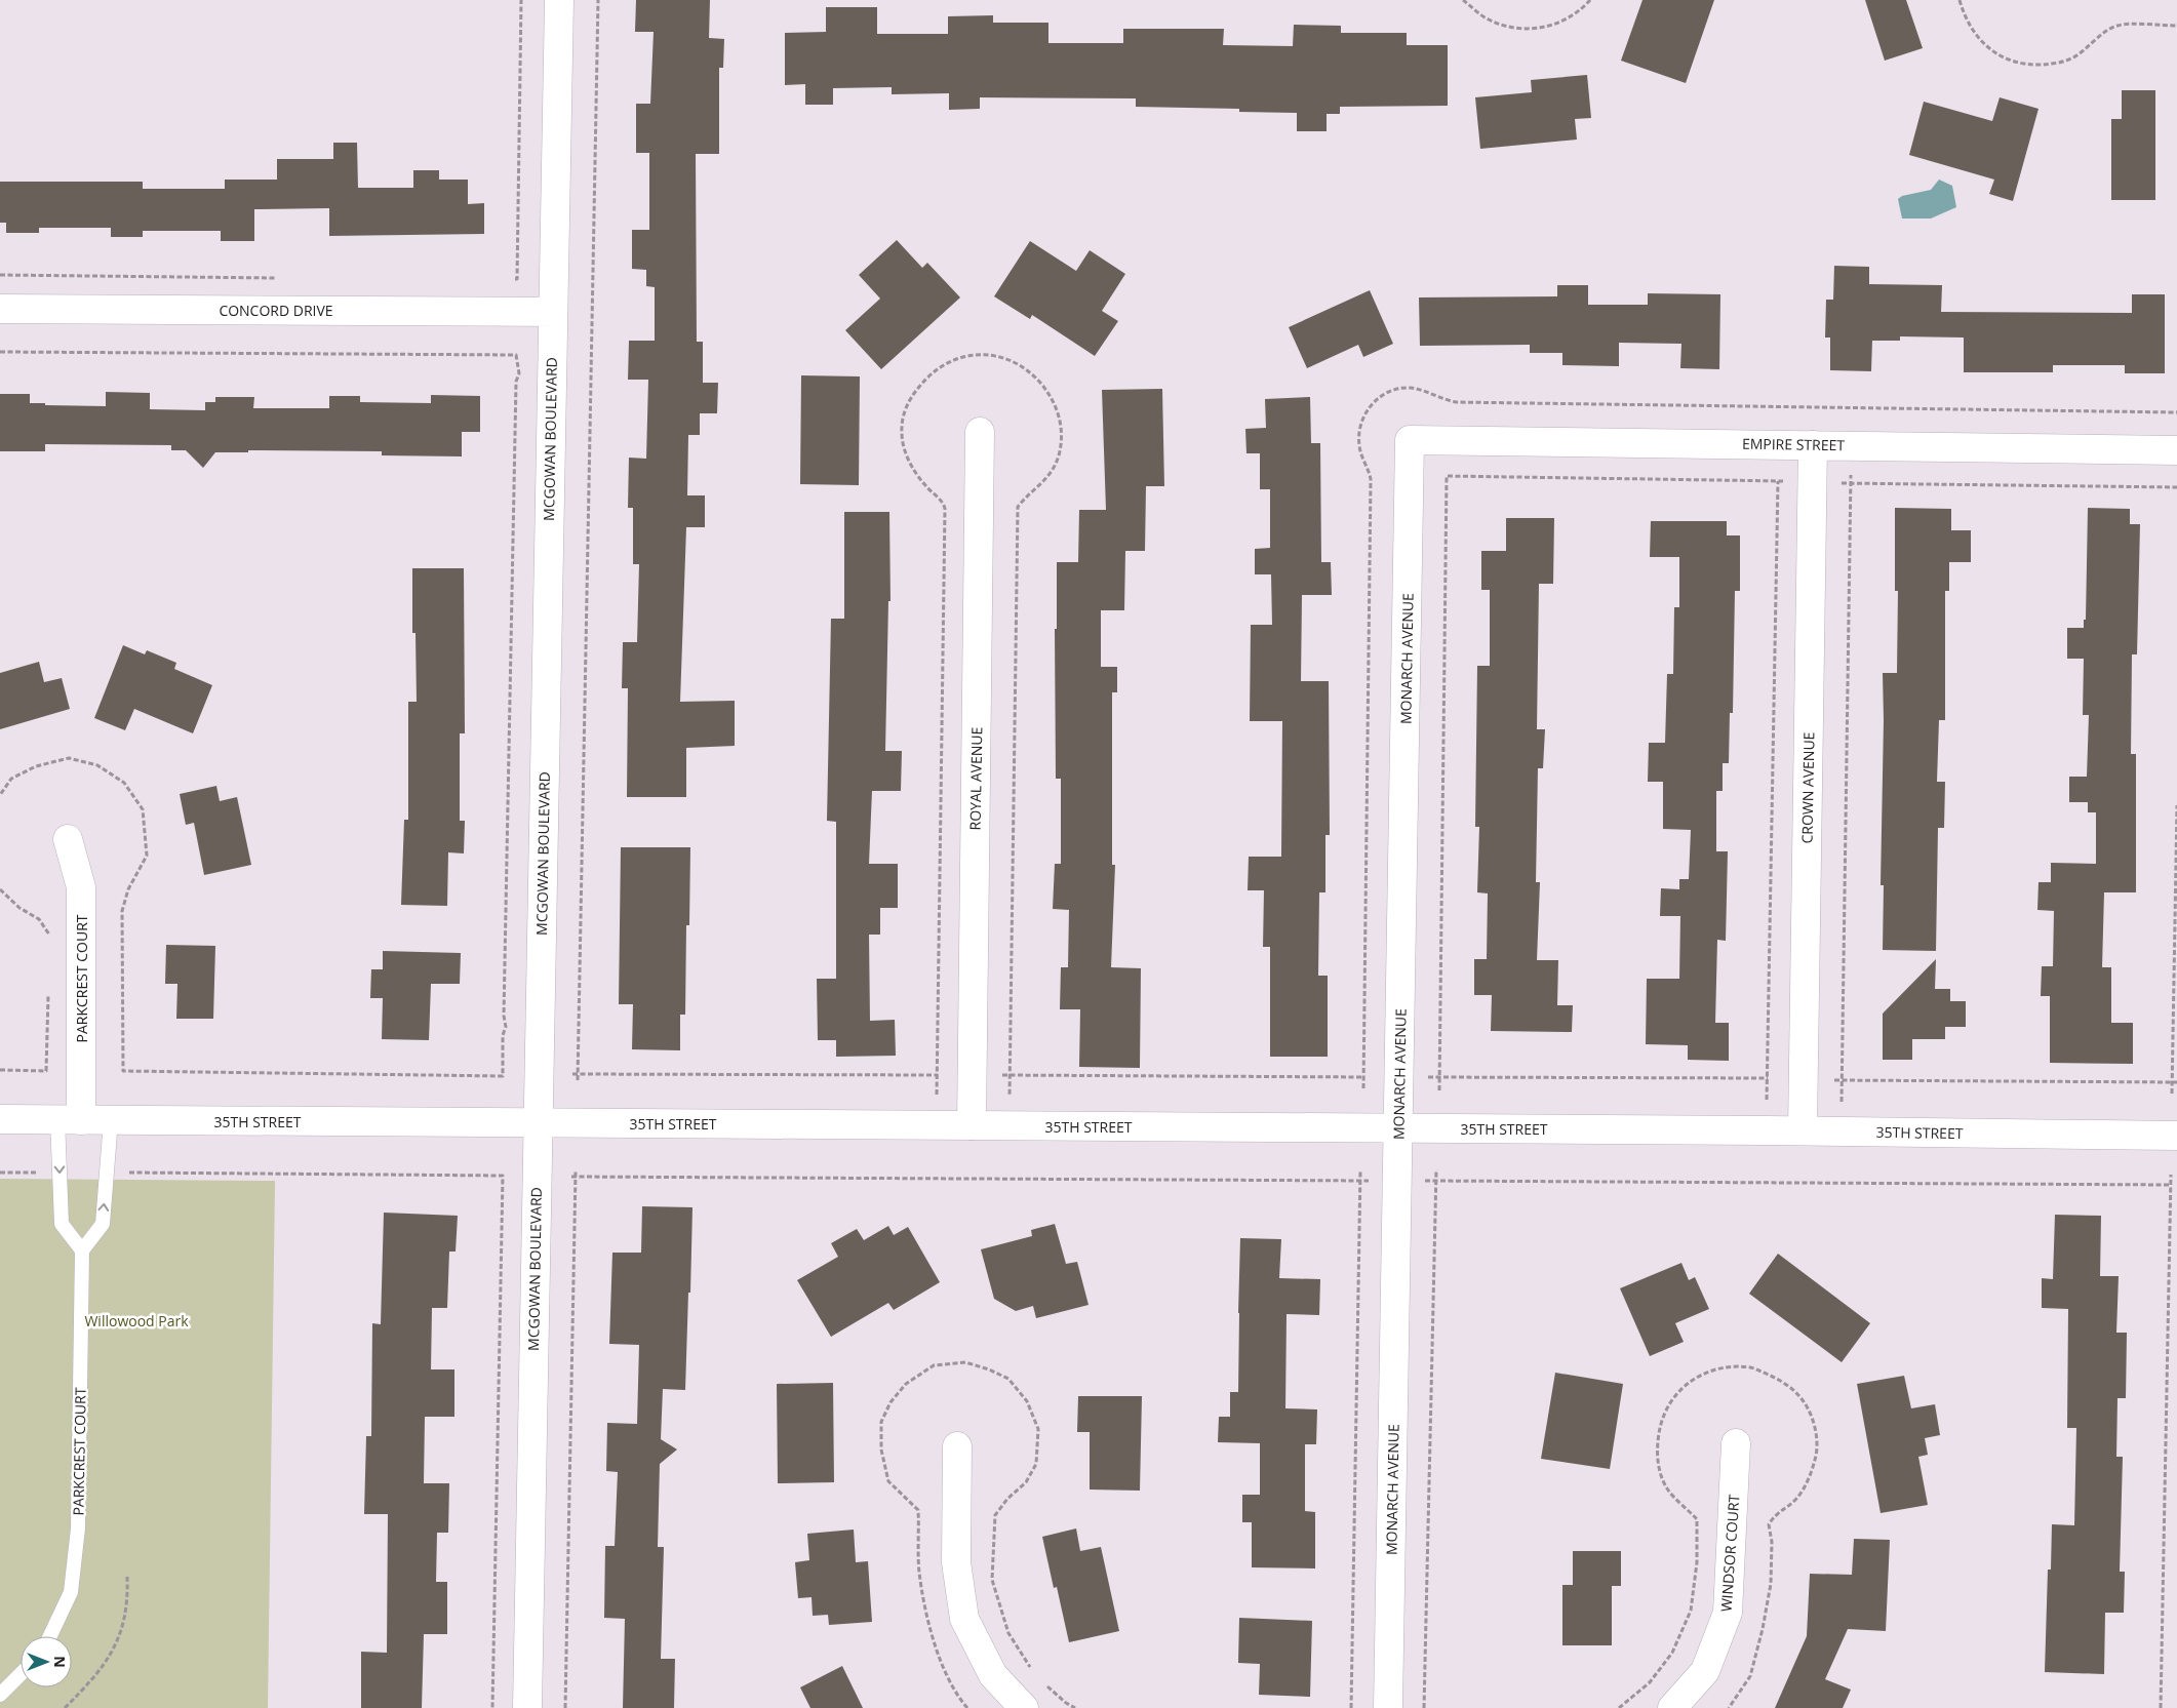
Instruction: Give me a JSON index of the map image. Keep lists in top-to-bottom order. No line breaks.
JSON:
{"streets":{"street":["CONCORD DRIVE","MCGOWAN BOULEVARD","EMPIRE STREET","MONARCH AVENUE","ROYAL AVENUE","CROWN AVENUE","PARKCREST COURT","35TH STREET","WINDSOR COURT"]},"crossings":[["CONCORD DRIVE","MCGOWAN BOULEVARD"],["MCGOWAN BOULEVARD","35TH STREET"],["EMPIRE STREET","MONARCH AVENUE"],["EMPIRE STREET","CROWN AVENUE"],["MONARCH AVENUE","35TH STREET"],["ROYAL AVENUE","35TH STREET"],["CROWN AVENUE","35TH STREET"],["PARKCREST COURT","35TH STREET"]],"parks":["Willowood Park"],"north":"right"}
